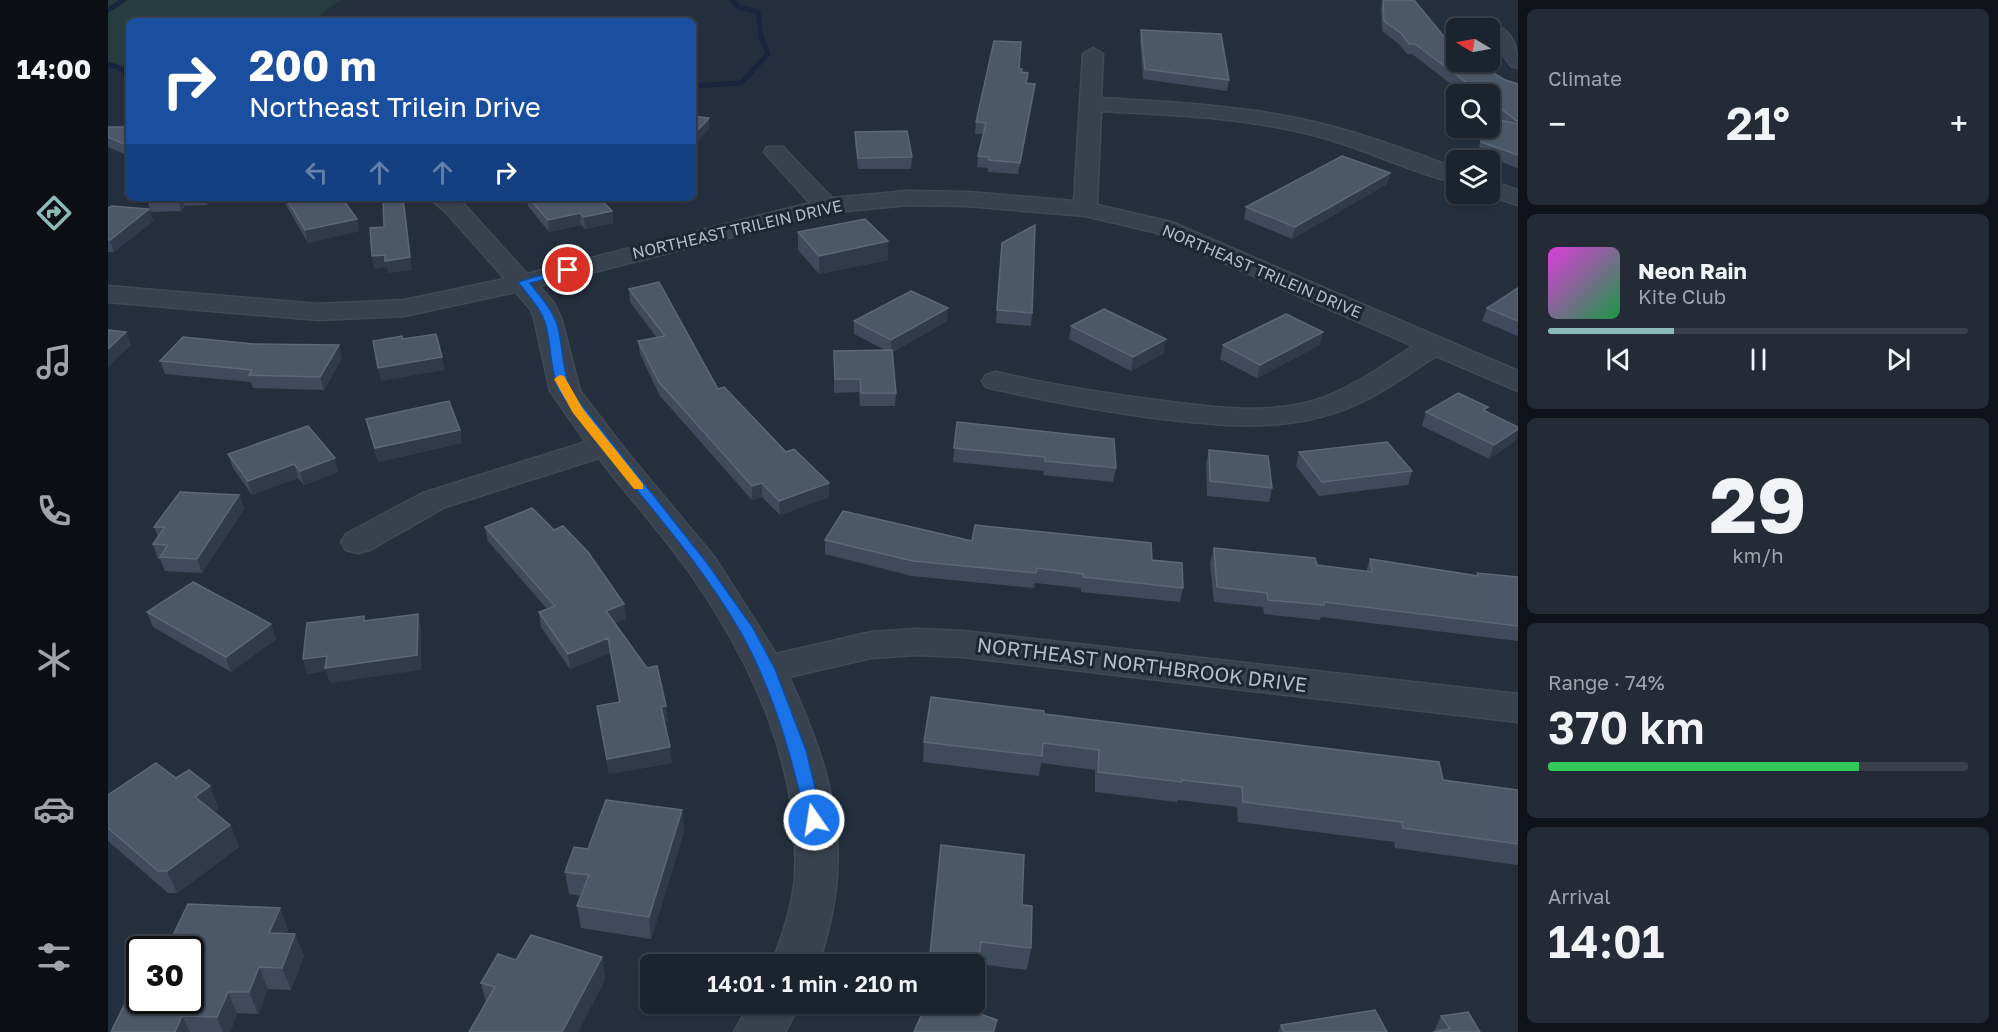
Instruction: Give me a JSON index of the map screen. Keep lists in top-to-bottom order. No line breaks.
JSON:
{"streets":{"street":["NORTHEAST TRILEIN DRIVE","NORTHEAST NORTHBROOK DRIVE"]},"north":"left","page":{"tabs":"14:00","tile":["Climate",["29","km/h"],["Range · 74%","370 km"],["Arrival","14:01"]],"turn":["200 m","Northeast Trilein Drive"],"heat":["−","21°","+"],"song":["Neon Rain","Kite Club"],"limit":"30","trip":"14:01 · 1 min · 210 m"}}
